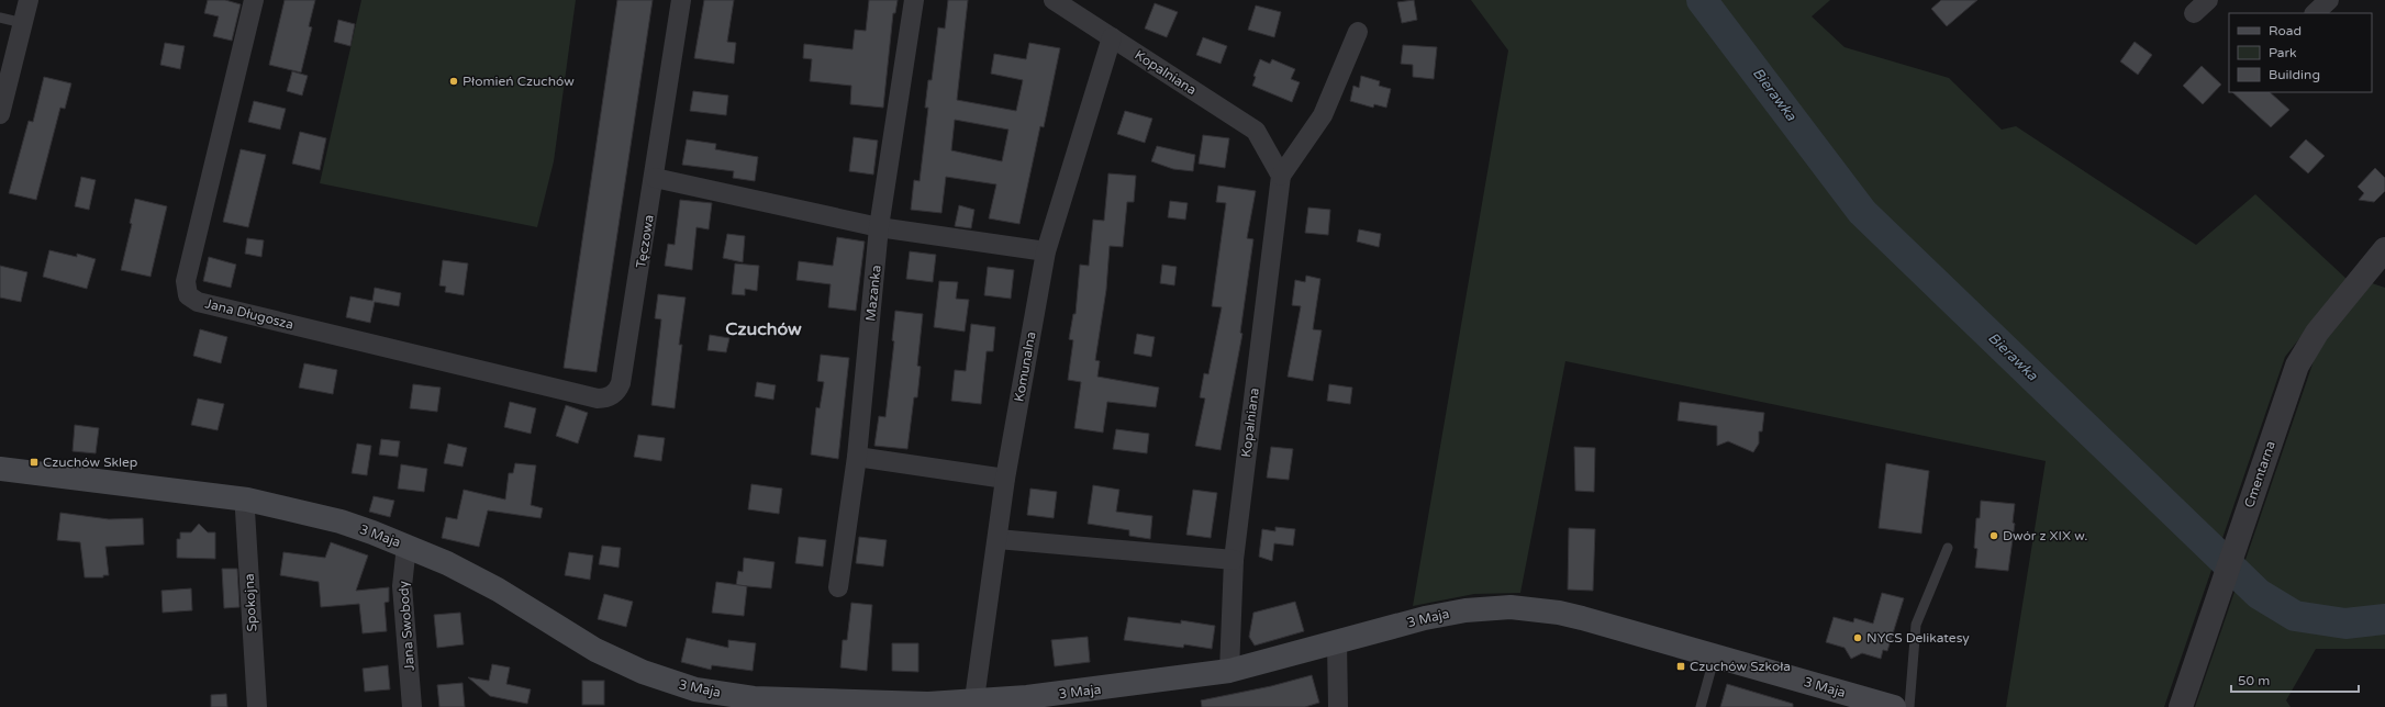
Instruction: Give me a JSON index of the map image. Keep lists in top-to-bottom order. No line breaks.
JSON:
{"streets":{"main road":["3 Maja"],"street":["Kopalniana","Tęczowa","Mazanka","Jana Długosza","Komunalna","Cmentarna","Spokojna","Jana Swobody"]},"crossings":[["Kopalniana","Komunalna"],["Kopalniana","3 Maja"],["Tęczowa","Jana Długosza"],["Komunalna","3 Maja"],["3 Maja","Spokojna"],["3 Maja","Jana Swobody"]],"districts":["Czuchów"],"water":["Bierawka"],"places":{"other":["Płomień Czuchów","Dwór z XIX w.","NYCS Delikatesy"],"transit":["Czuchów Sklep","Czuchów Szkoła"]},"legend":["Road","Park","Building"],"scale_bar":"50 m"}
